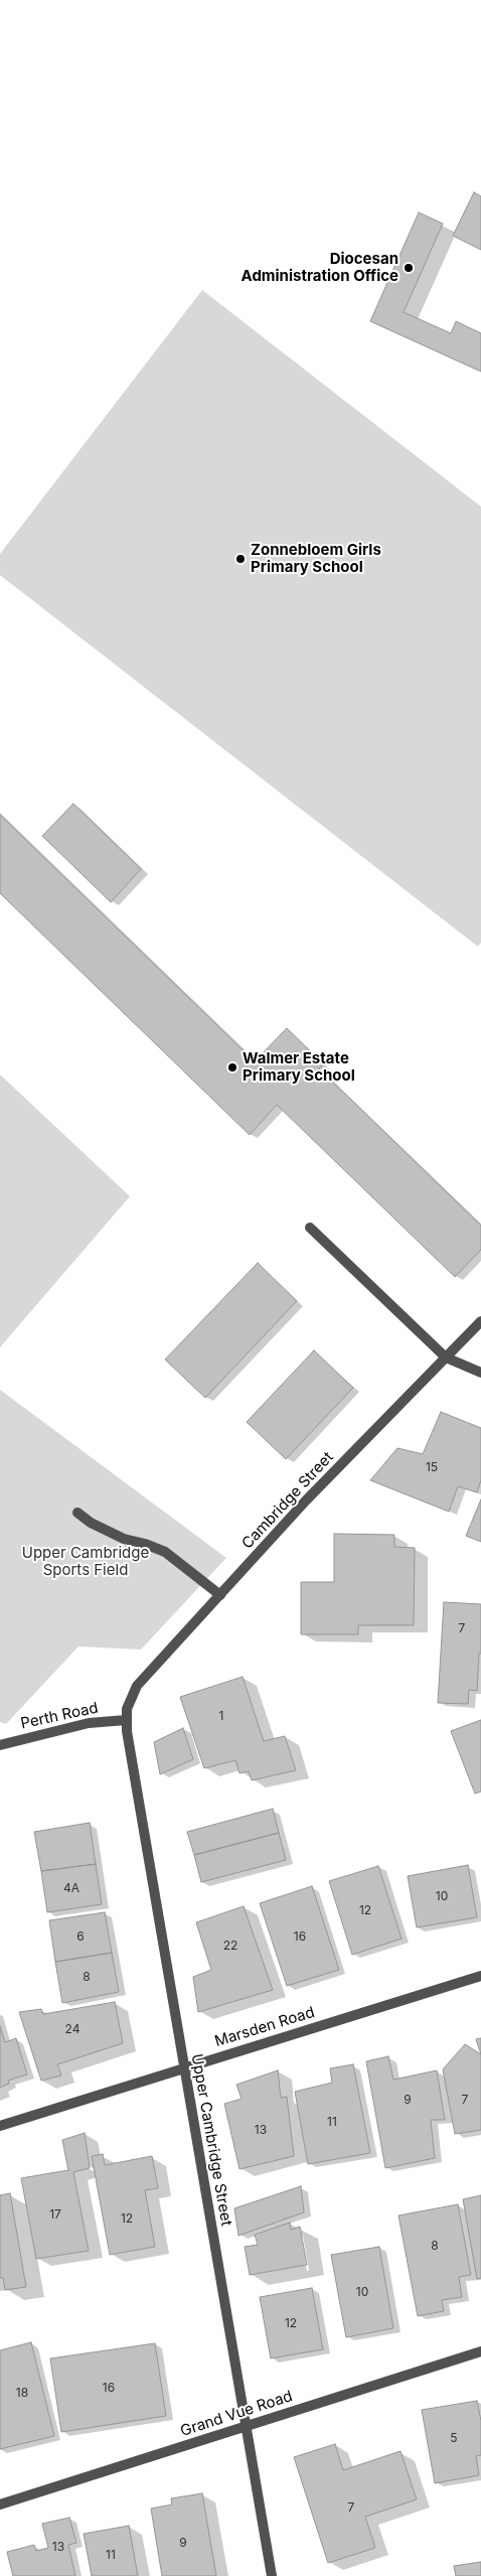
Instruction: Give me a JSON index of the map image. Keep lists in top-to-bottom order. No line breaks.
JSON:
{"streets":{"street":["Cambridge Street","Perth Road","Marsden Road","Upper Cambridge Street","Grand Vue Road"]},"crossings":[["Cambridge Street","Upper Cambridge Street"],["Perth Road","Upper Cambridge Street"],["Marsden Road","Upper Cambridge Street"],["Upper Cambridge Street","Grand Vue Road"]],"parks":["Upper Cambridge Sports Field"],"places":["Diocesan Administration Office","Zonnebloem Girls Primary School","Walmer Estate Primary School"],"house_numbers":["15","7","1","4A","10","12","6","16","22","8","24","9","7","11","13","17","12","8","10","12","16","18","5","7","9","13","11"]}
